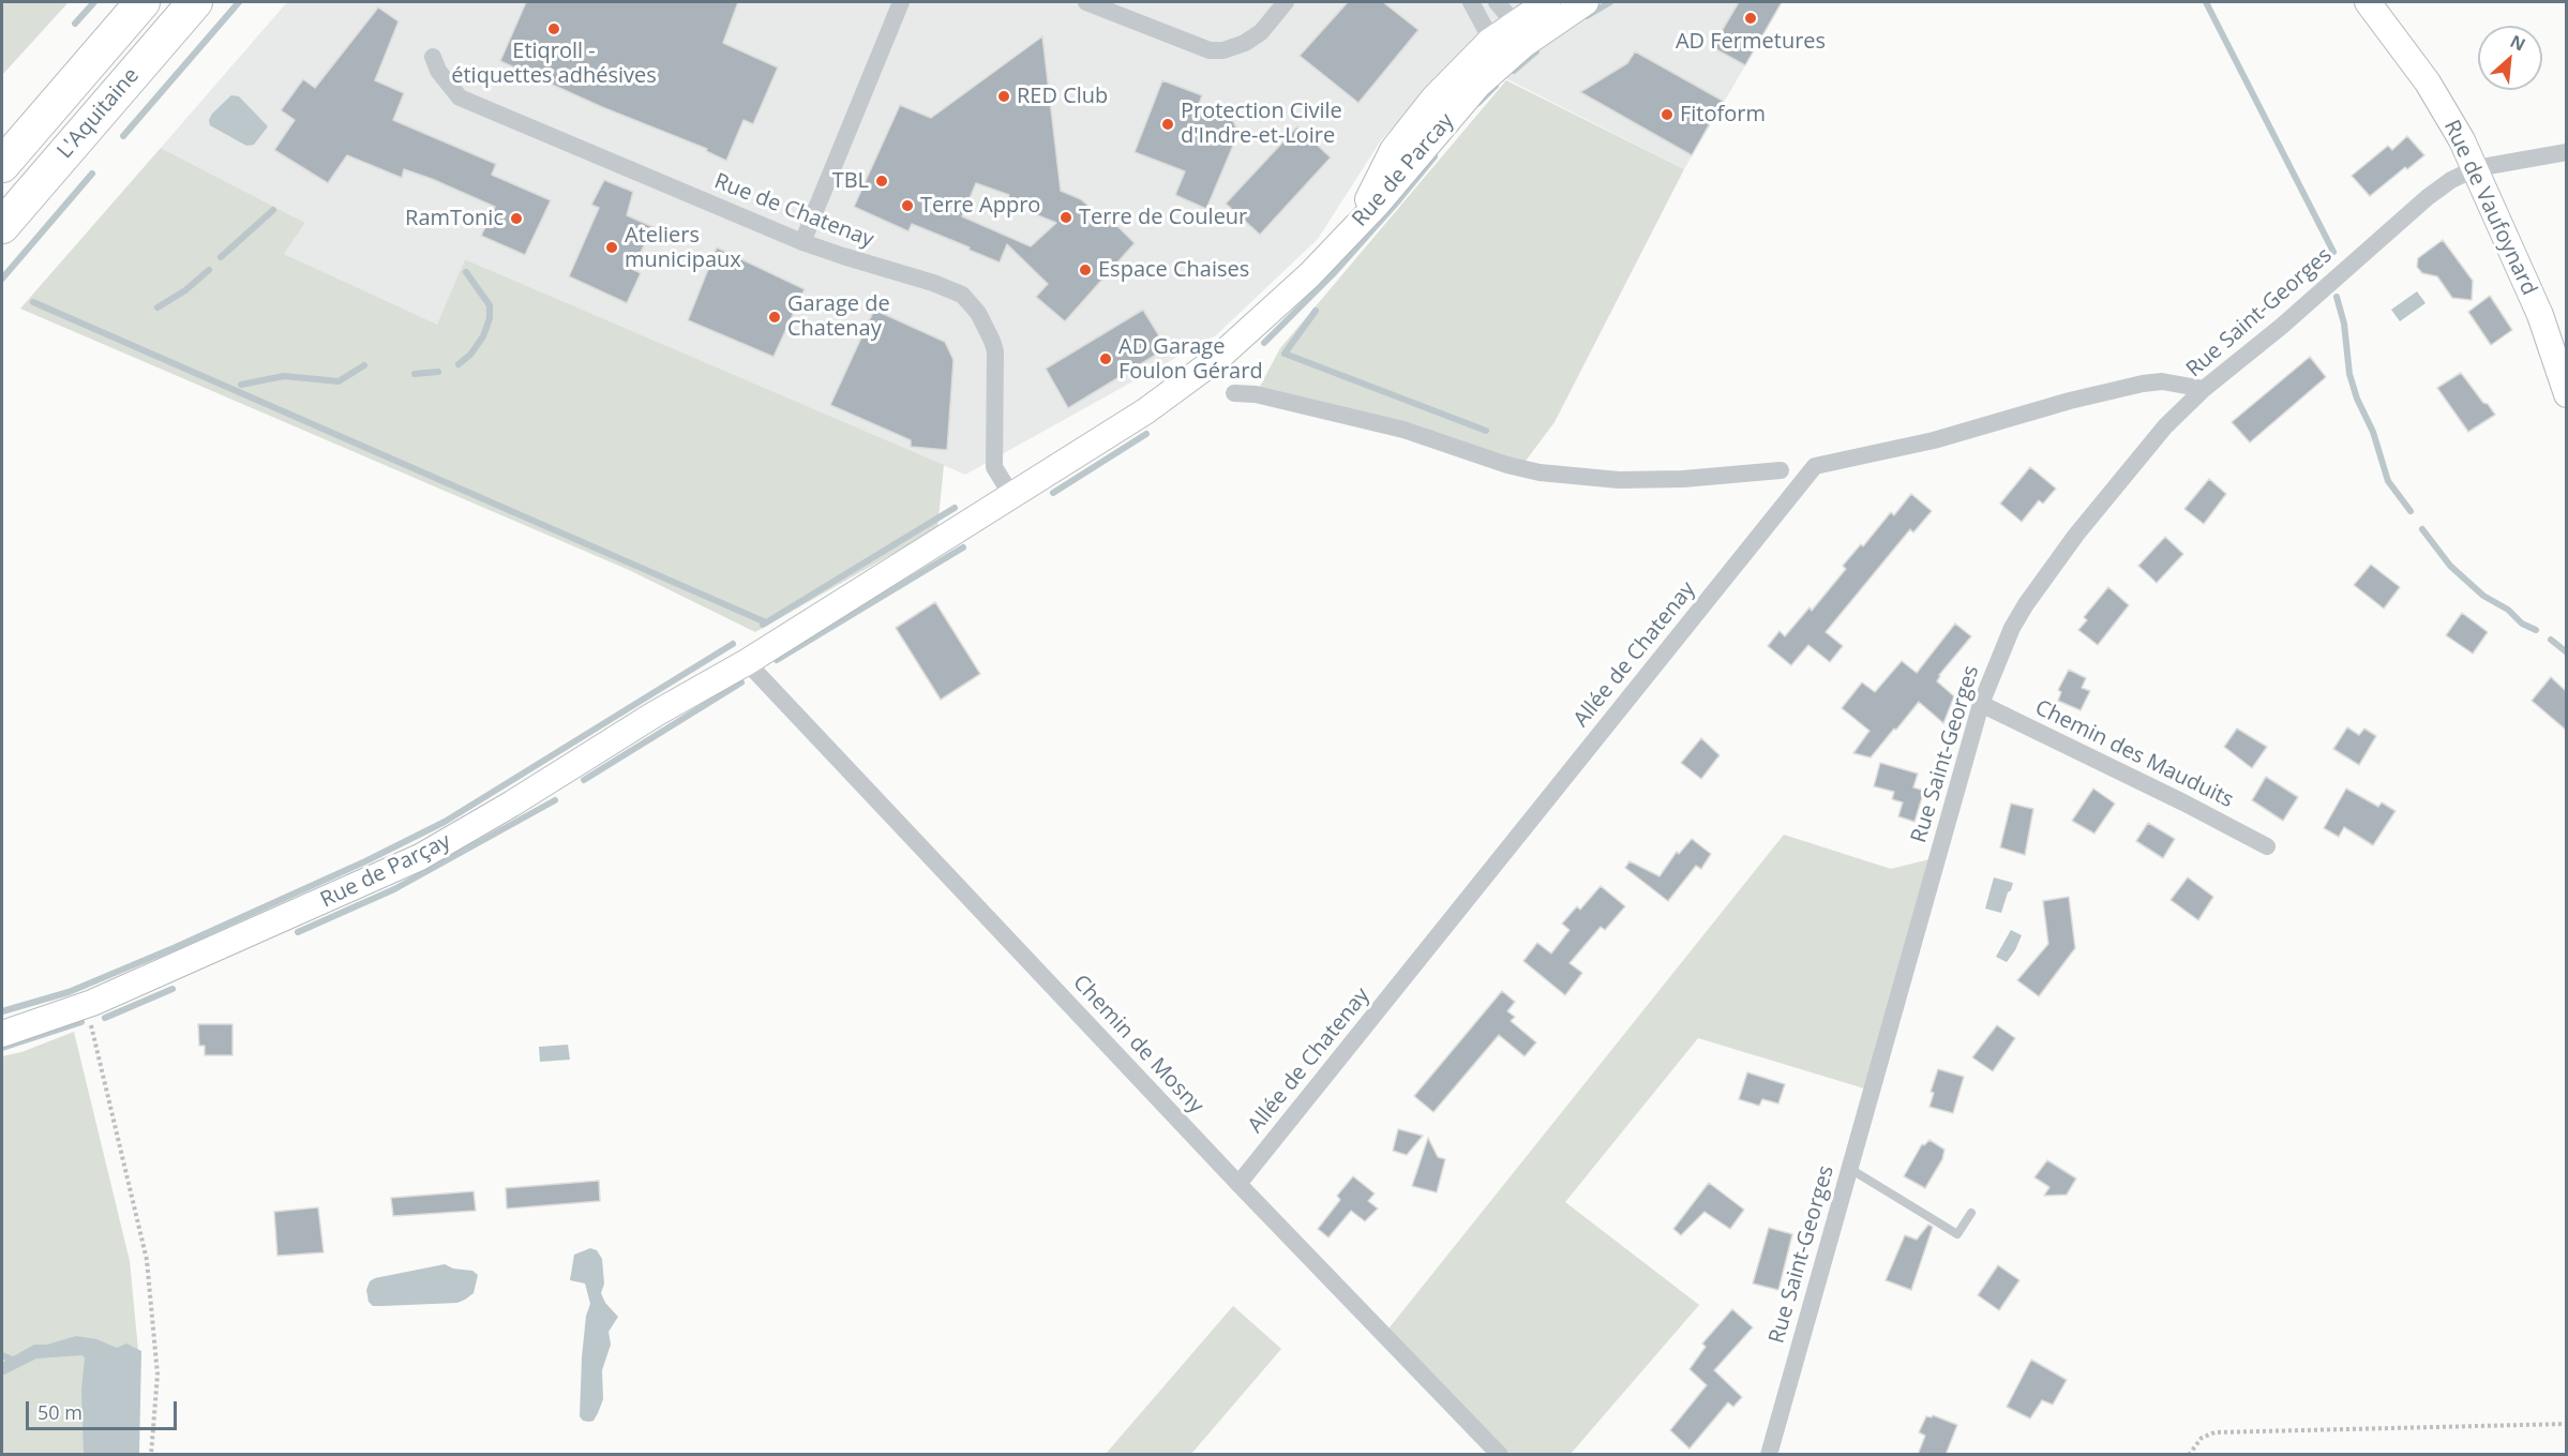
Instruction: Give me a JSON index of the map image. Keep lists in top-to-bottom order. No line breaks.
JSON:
{"streets":{"highway":["L'Aquitaine"],"street":["Rue de Parcay","Rue de Vaufoynard","Rue de Chatenay","Rue Saint-Georges","Allée de Chatenay","Chemin des Mauduits","Rue de Parçay","Chemin de Mosny"]},"crossings":[["Rue de Parcay","Rue de Parçay"],["Rue de Vaufoynard","Rue Saint-Georges"],["Rue de Chatenay","Rue de Parçay"],["Rue Saint-Georges","Chemin des Mauduits"],["Allée de Chatenay","Chemin de Mosny"],["Rue de Parçay","Chemin de Mosny"]],"places":["AD Fermetures","Etiqroll - étiquettes adhésives","RED Club","Fitoform","Protection Civile d'Indre-et-Loire","TBL","Terre Appro","Terre de Couleur","RamTonic","Ateliers municipaux","Espace Chaises","Garage de Chatenay","AD Garage Foulon Gérard"],"scale_bar":"50 m","north":"top right"}
